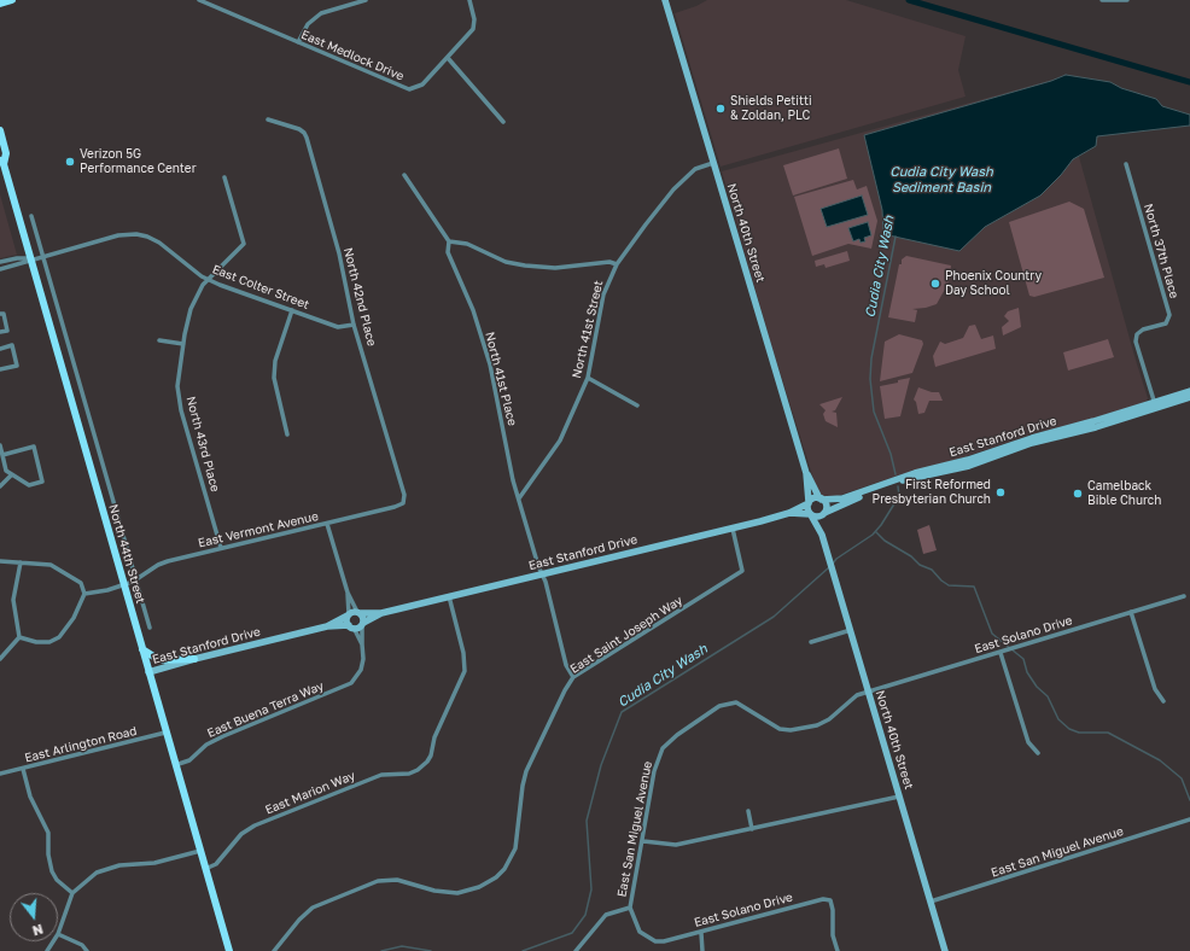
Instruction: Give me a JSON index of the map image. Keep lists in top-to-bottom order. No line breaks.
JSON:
{"streets":{"main road":["North 44th Street"],"street":["East Medlock Drive","North 40th Street","North 37th Place","East Colter Street","North 42nd Place","North 41st Street","North 41st Place","East Stanford Drive","North 43rd Place","East Vermont Avenue","East Saint Joseph Way","East Solano Drive","East Buena Terra Way","East Arlington Road","East Marion Way","East San Miguel Avenue"]},"crossings":[["North 40th Street","East Stanford Drive"],["North 40th Street","East Solano Drive"],["North 40th Street","East San Miguel Avenue"],["North 37th Place","East Stanford Drive"],["East Colter Street","North 42nd Place"],["East Colter Street","North 43rd Place"],["East Colter Street","North 44th Street"],["North 42nd Place","East Vermont Avenue"],["North 41st Street","North 41st Place"],["North 41st Place","East Stanford Drive"],["North 41st Place","East Saint Joseph Way"],["East Stanford Drive","North 44th Street"],["East Stanford Drive","East Saint Joseph Way"],["East Stanford Drive","East Marion Way"],["North 43rd Place","East Vermont Avenue"],["East Vermont Avenue","North 44th Street"],["North 44th Street","East Buena Terra Way"],["North 44th Street","East Arlington Road"],["North 44th Street","East Marion Way"],["East Solano Drive","East San Miguel Avenue"]],"water":["Cudia City Wash Sediment Basin","Cudia City Wash"],"places":["Shields Petitti & Zoldan, PLC","Verizon 5G Performance Center","Phoenix Country Day School","First Reformed Presbyterian Church","Camelback Bible Church"],"north":"bottom"}
